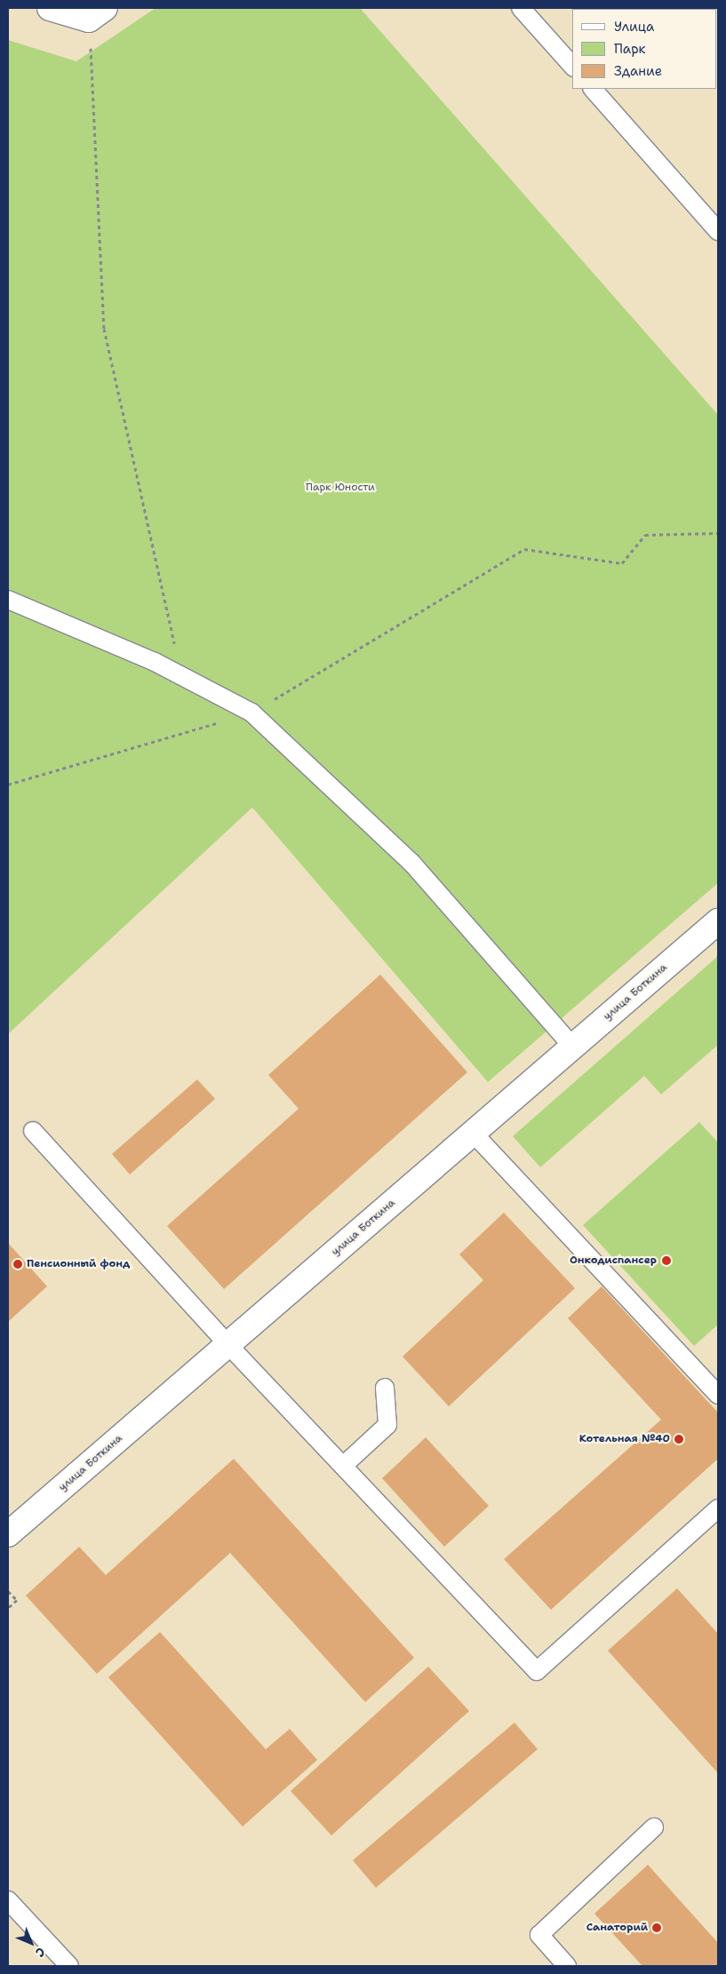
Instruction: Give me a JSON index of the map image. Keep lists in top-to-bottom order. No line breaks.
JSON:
{"streets":{"street":["улица Боткина"]},"parks":["Парк Юности"],"places":["Онкодиспансер","Пенсионный фонд","Котельная №40","Санаторий"],"legend":["Улица","Парк","Здание"],"north":"bottom right"}
